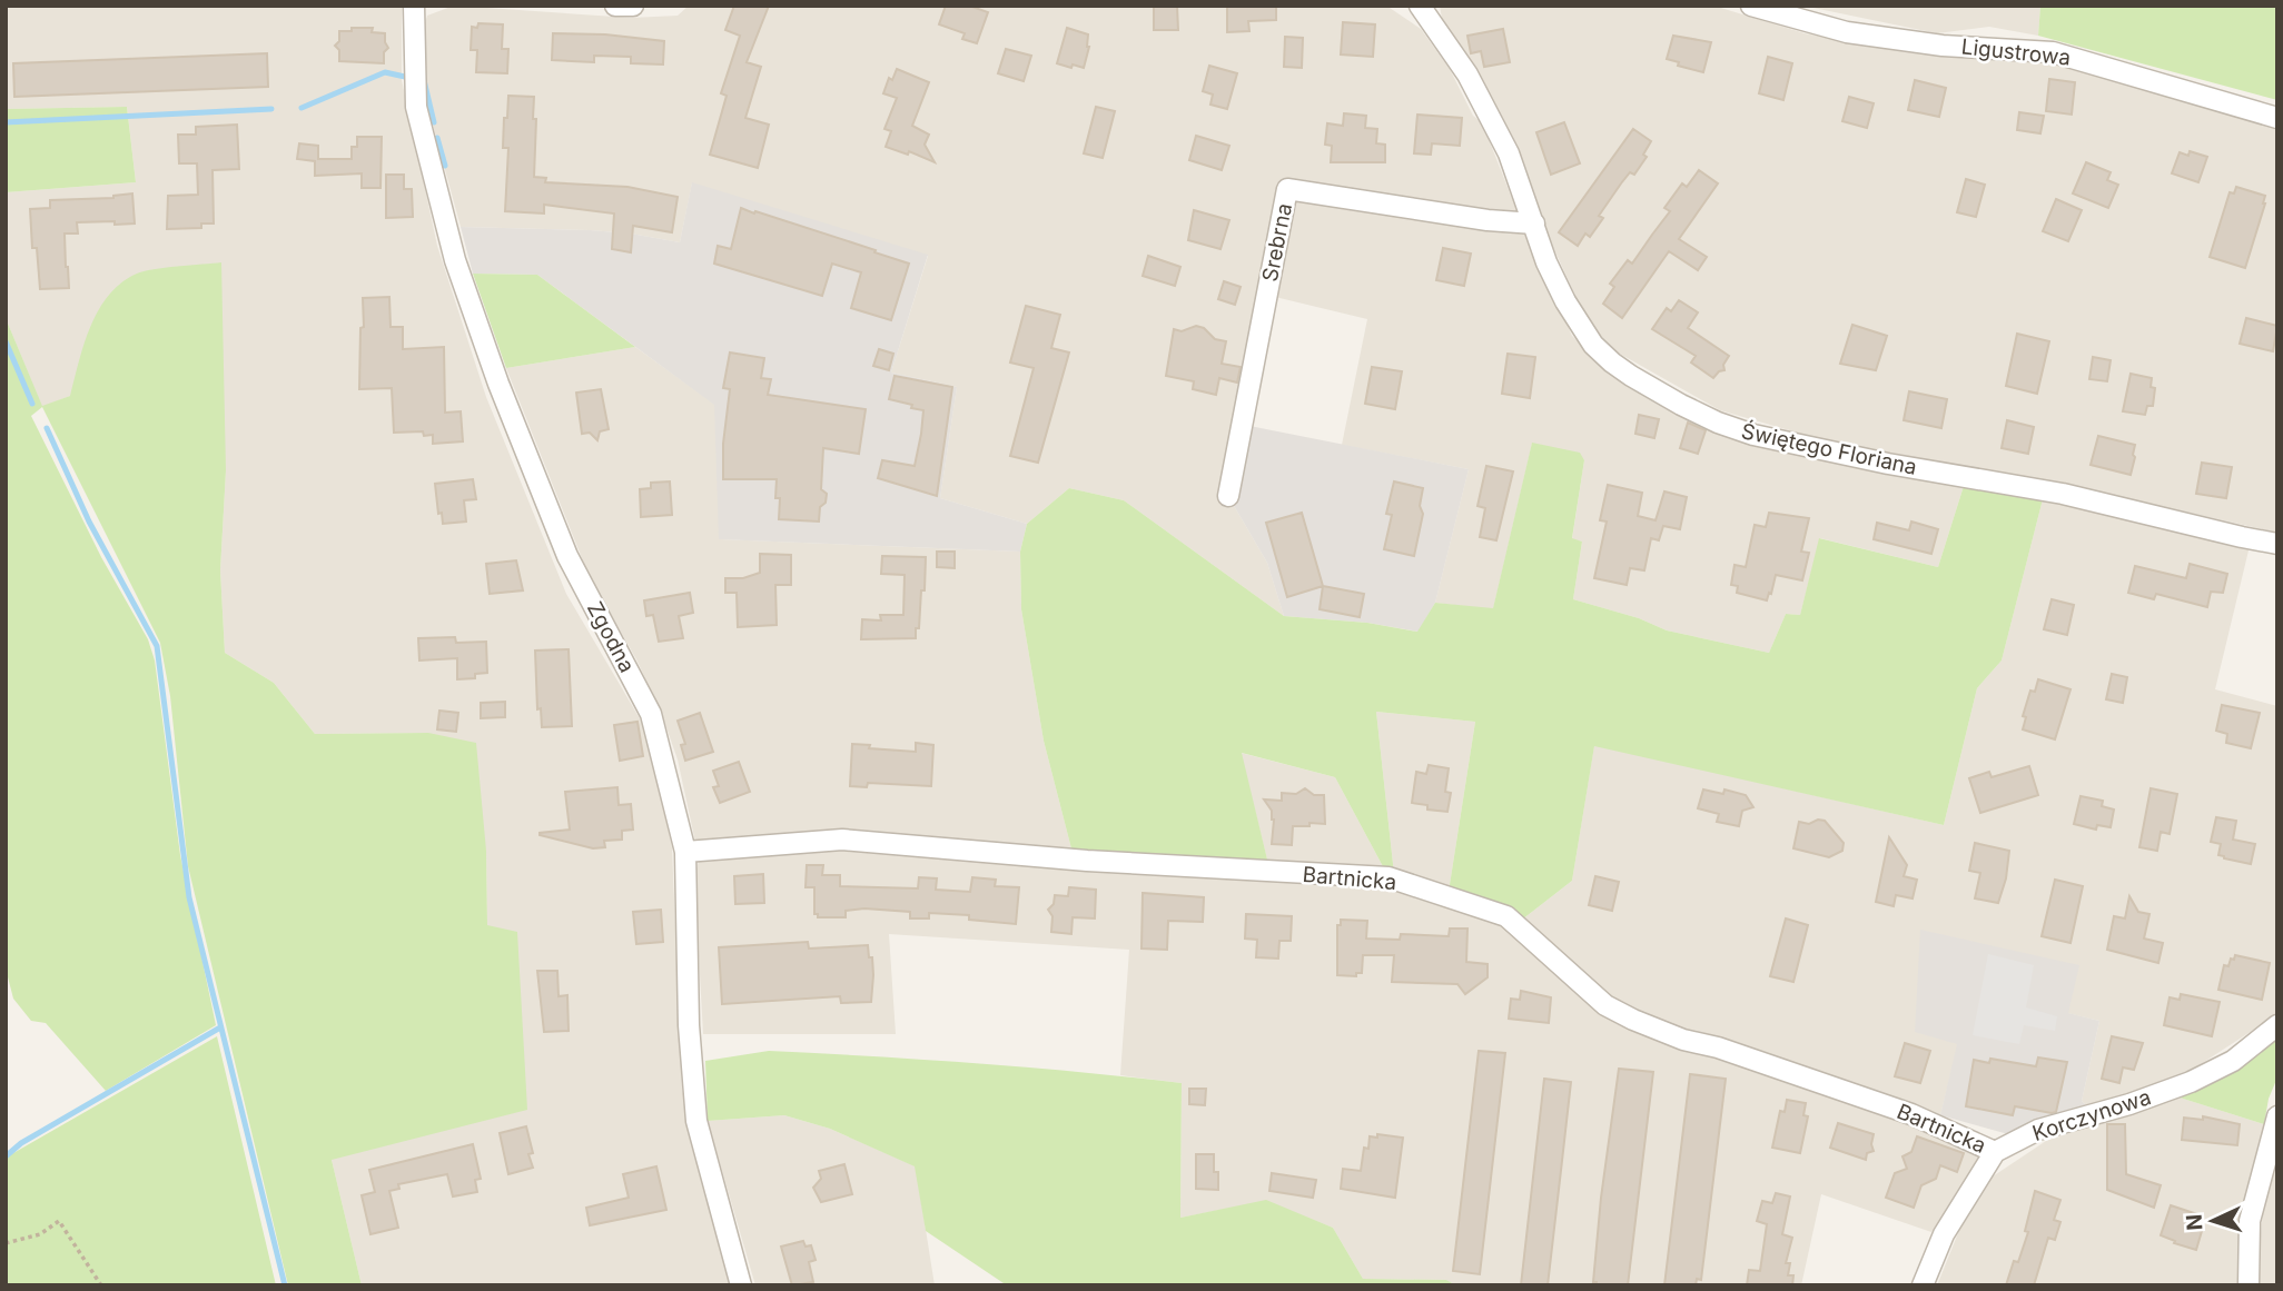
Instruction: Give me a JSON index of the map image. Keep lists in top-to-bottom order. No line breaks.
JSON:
{"streets":{"street":["Ligustrowa","Srebrna","Świętego Floriana","Zgodna","Bartnicka","Korczynowa"]},"crossings":[["Srebrna","Świętego Floriana"],["Zgodna","Bartnicka"],["Bartnicka","Korczynowa"]],"north":"left"}
